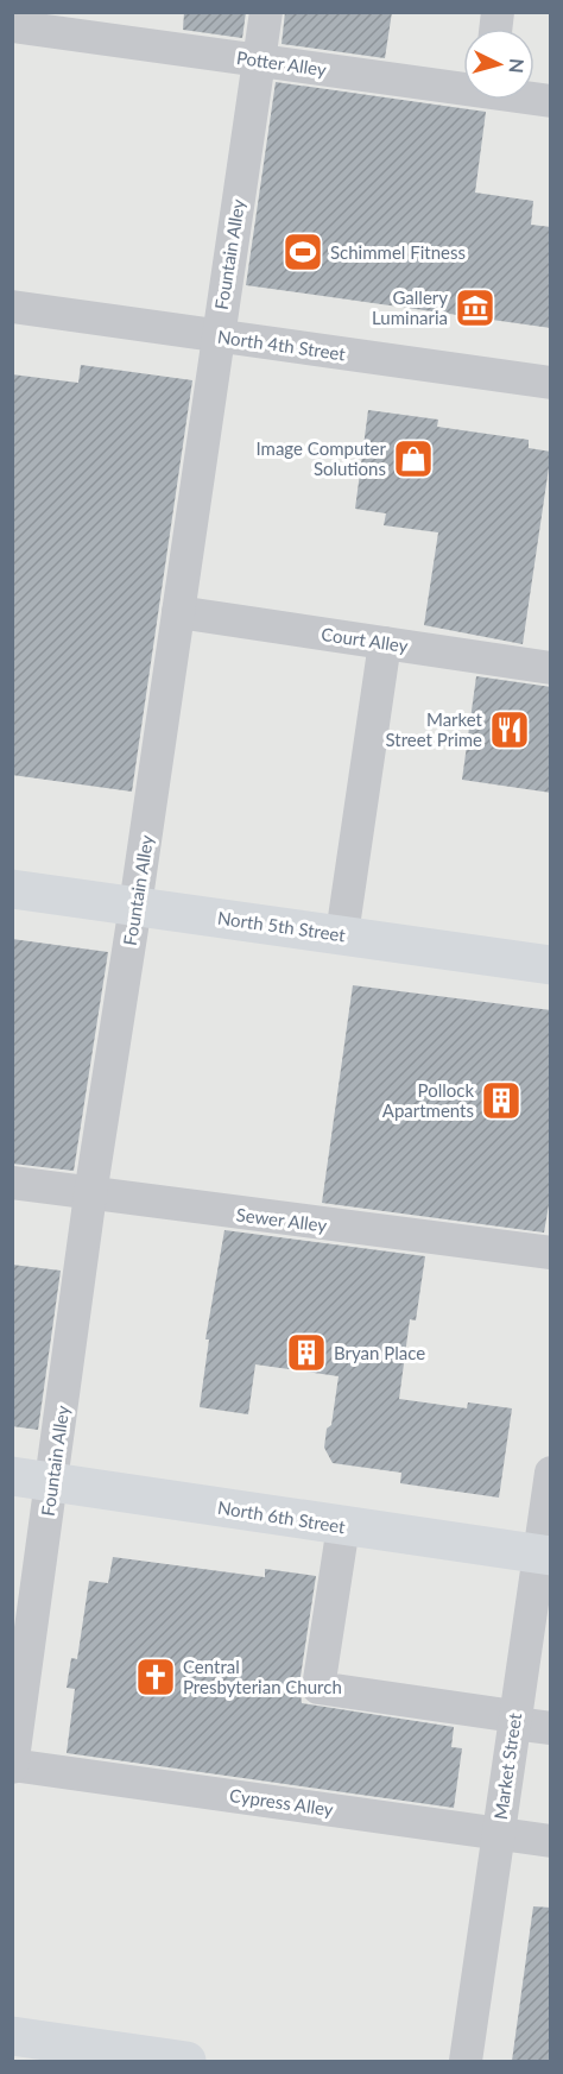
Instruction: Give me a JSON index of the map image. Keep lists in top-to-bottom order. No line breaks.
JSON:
{"streets":{"main road":["North 5th Street","North 6th Street"],"street":["Potter Alley","Fountain Alley","North 4th Street","Court Alley","Sewer Alley","Market Street","Cypress Alley"]},"crossings":[["Potter Alley","Fountain Alley"],["Fountain Alley","North 4th Street"],["Fountain Alley","Court Alley"],["Fountain Alley","North 5th Street"],["Fountain Alley","Sewer Alley"],["Fountain Alley","North 6th Street"],["Fountain Alley","Cypress Alley"],["North 6th Street","Market Street"],["Market Street","Cypress Alley"]],"places":{"sports":["Schimmel Fitness"],"museum":["Gallery Luminaria"],"shop":["Image Computer Solutions"],"restaurant":["Market Street Prime"],"building":["Pollock Apartments","Bryan Place"],"church":["Central Presbyterian Church"]},"north":"right"}
